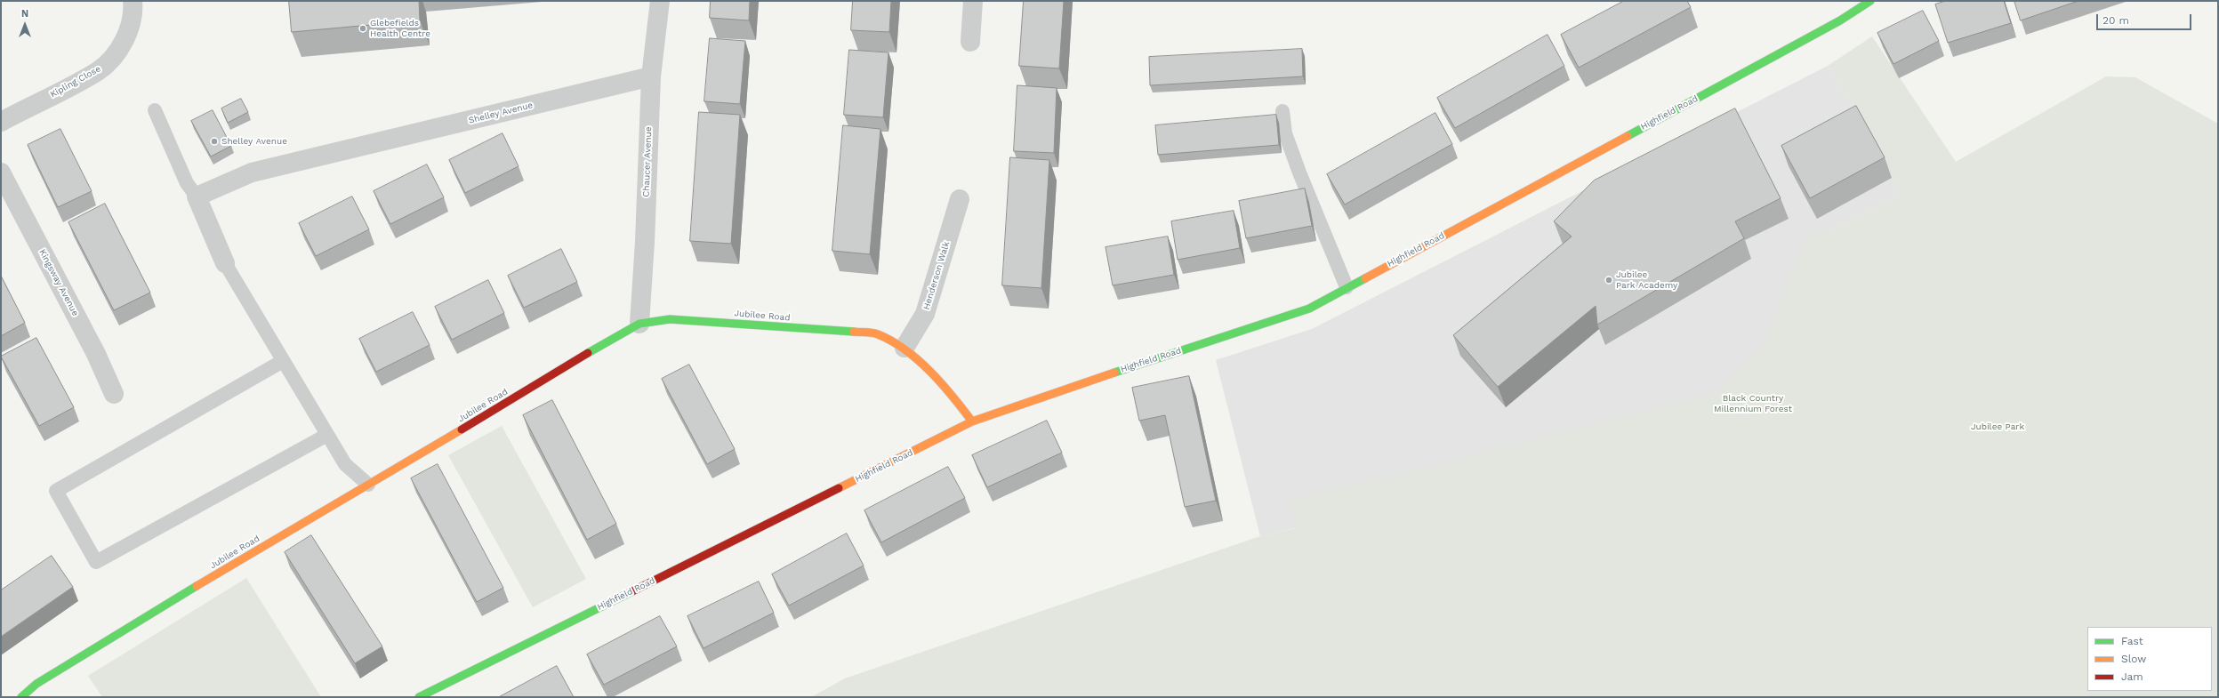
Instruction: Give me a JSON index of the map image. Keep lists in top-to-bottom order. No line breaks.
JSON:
{"streets":{"street":["Kipling Close","Shelley Avenue","Highfield Road","Chaucer Avenue","Henderson Walk","Kingsway Avenue","Jubilee Road"]},"crossings":[["Shelley Avenue","Chaucer Avenue"],["Highfield Road","Jubilee Road"],["Chaucer Avenue","Jubilee Road"],["Henderson Walk","Jubilee Road"]],"parks":["Black Country Millennium Forest","Jubilee Park"],"places":["Glebefields Health Centre","Shelley Avenue","Jubilee Park Academy"],"legend":["Fast","Slow","Jam"],"scale_bar":"20 m","north":"top"}
